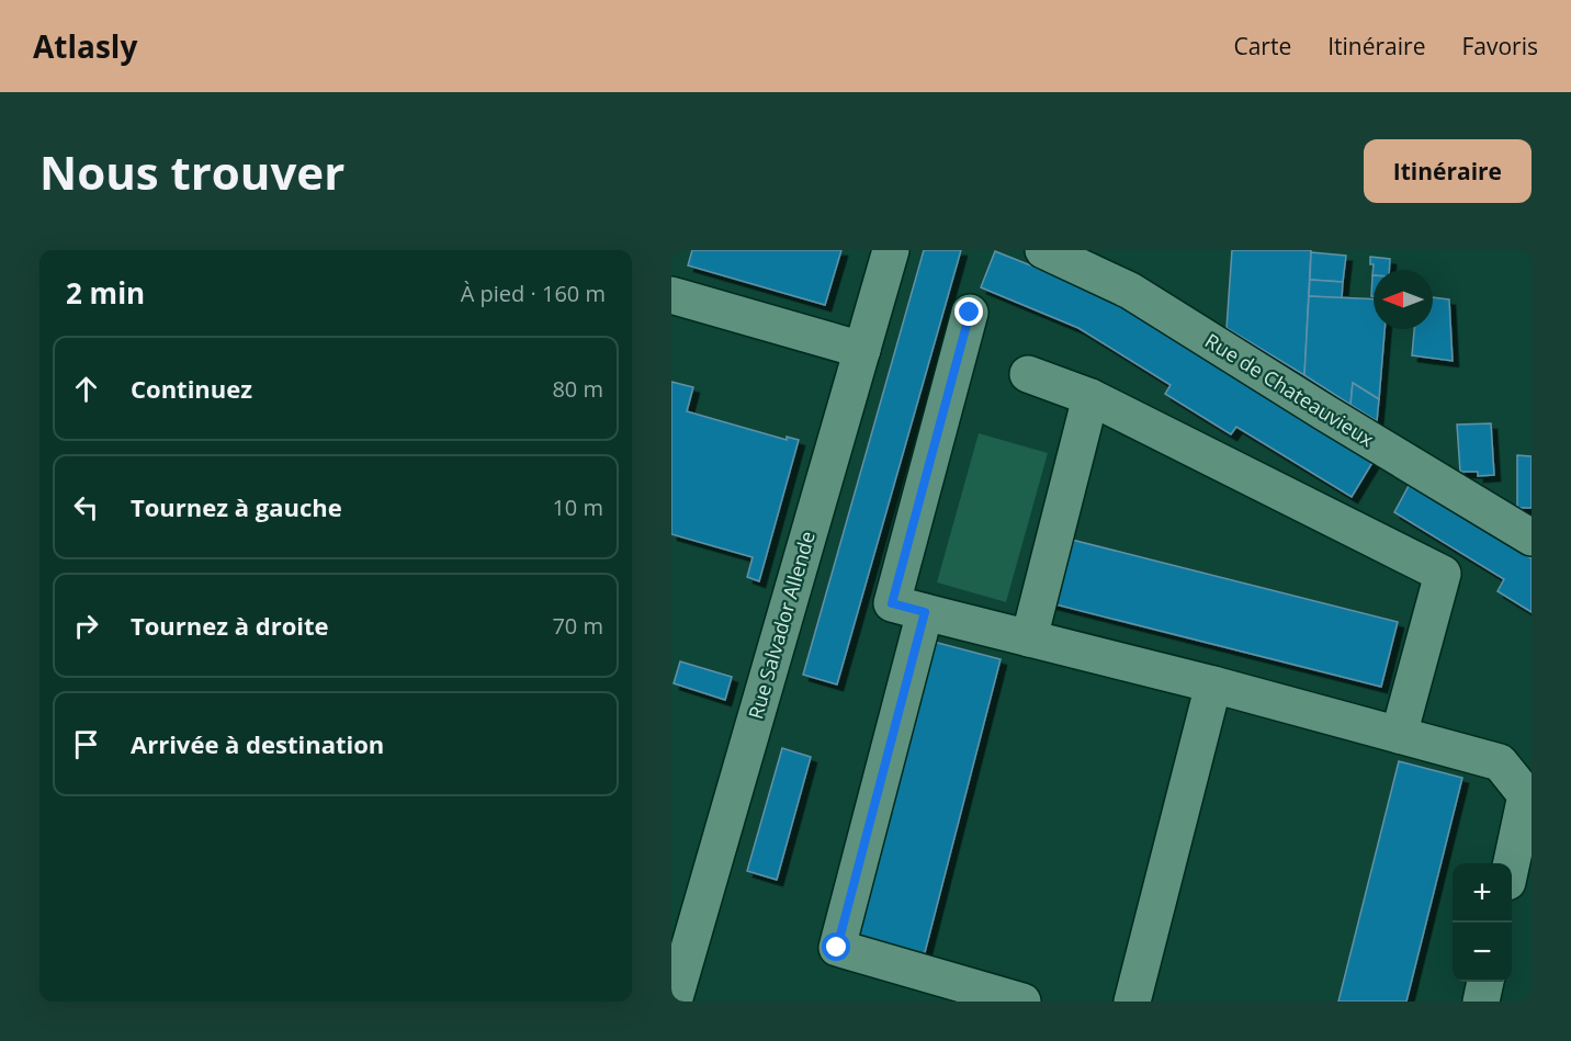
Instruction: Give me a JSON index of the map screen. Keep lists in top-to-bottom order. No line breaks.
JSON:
{"streets":{"street":["Rue de Chateauvieux","Rue Salvador Allende"]},"north":"left","page":{"header":"Atlasly","nav":["Carte","Itinéraire","Favoris"],"buttons":"Itinéraire","title":"Nous trouver","heading":["2 min","À pied · 160 m"],"list":[["Continuez","80 m"],["Tournez à gauche","10 m"],["Tournez à droite","70 m"],"Arrivée à destination"],"map_buttons":["+","−"]}}
